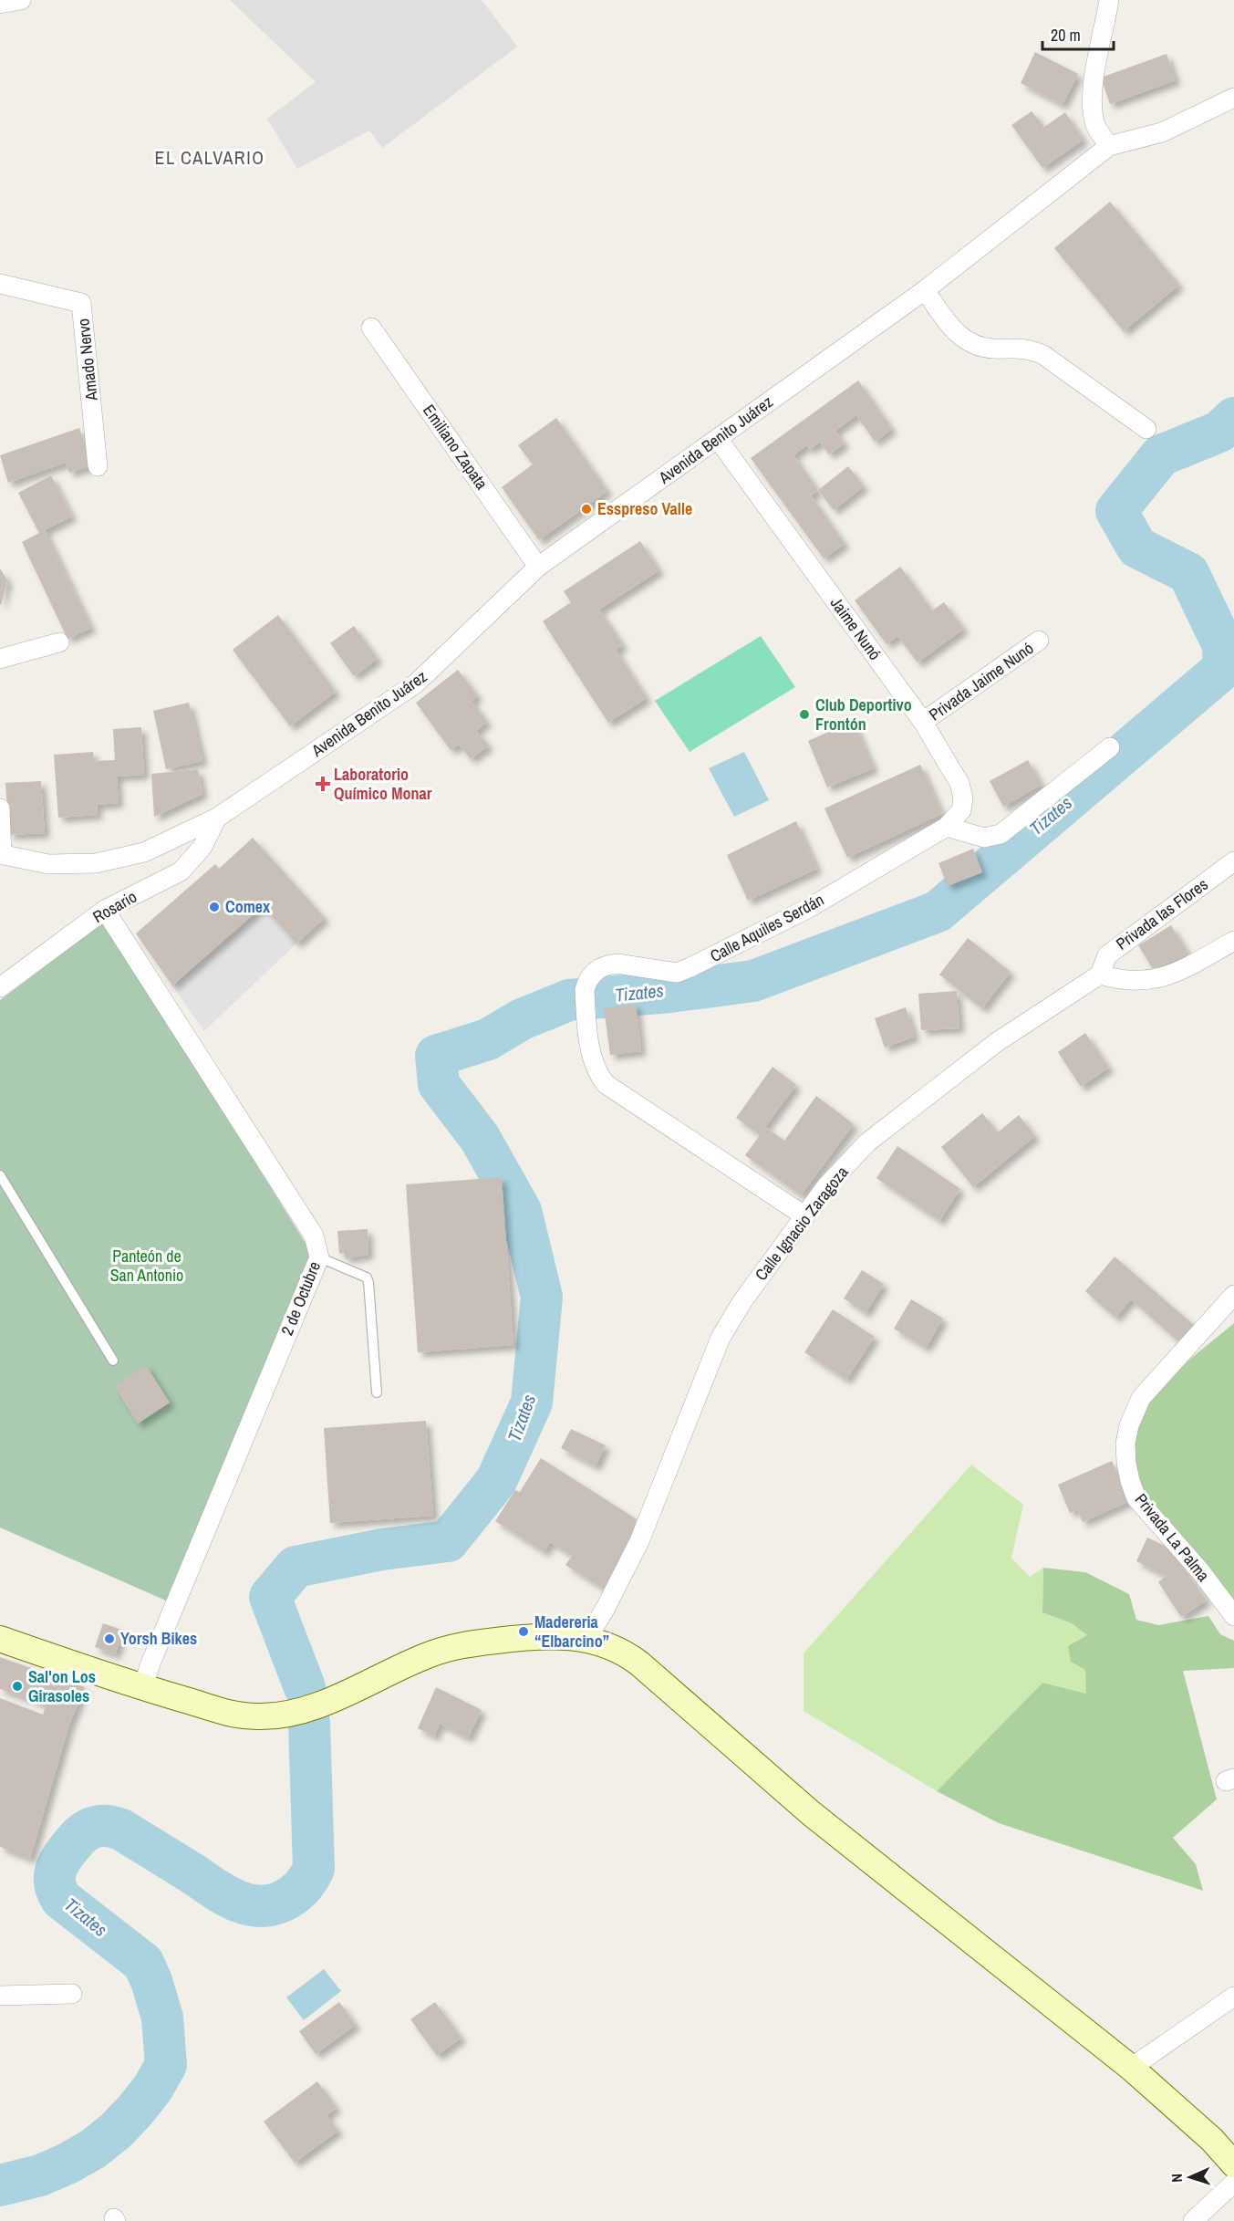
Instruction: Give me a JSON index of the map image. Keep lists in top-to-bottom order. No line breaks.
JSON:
{"streets":{"street":["Amado Nervo","Avenida Benito Juárez","Emiliano Zapata","Jaime Nunó","Privada Jaime Nunó","Rosario","Privada las Flores","Calle Aquiles Serdán","Calle Ignacio Zaragoza","2 de Octubre","Privada La Palma"]},"crossings":[["Avenida Benito Juárez","Emiliano Zapata"],["Avenida Benito Juárez","Jaime Nunó"],["Avenida Benito Juárez","Rosario"],["Jaime Nunó","Privada Jaime Nunó"],["Jaime Nunó","Calle Aquiles Serdán"],["Rosario","2 de Octubre"],["Privada las Flores","Calle Ignacio Zaragoza"],["Calle Aquiles Serdán","Calle Ignacio Zaragoza"]],"districts":["EL CALVARIO"],"water":["Tizates"],"parks":["Panteón de San Antonio"],"places":{"other":["Esspreso Valle","Club Deportivo Frontón","Comex","Madereria “Elbarcino”","Yorsh Bikes","Sal'on Los Girasoles"],"health":["Laboratorio Químico Monar"]},"scale_bar":"20 m","north":"left"}
